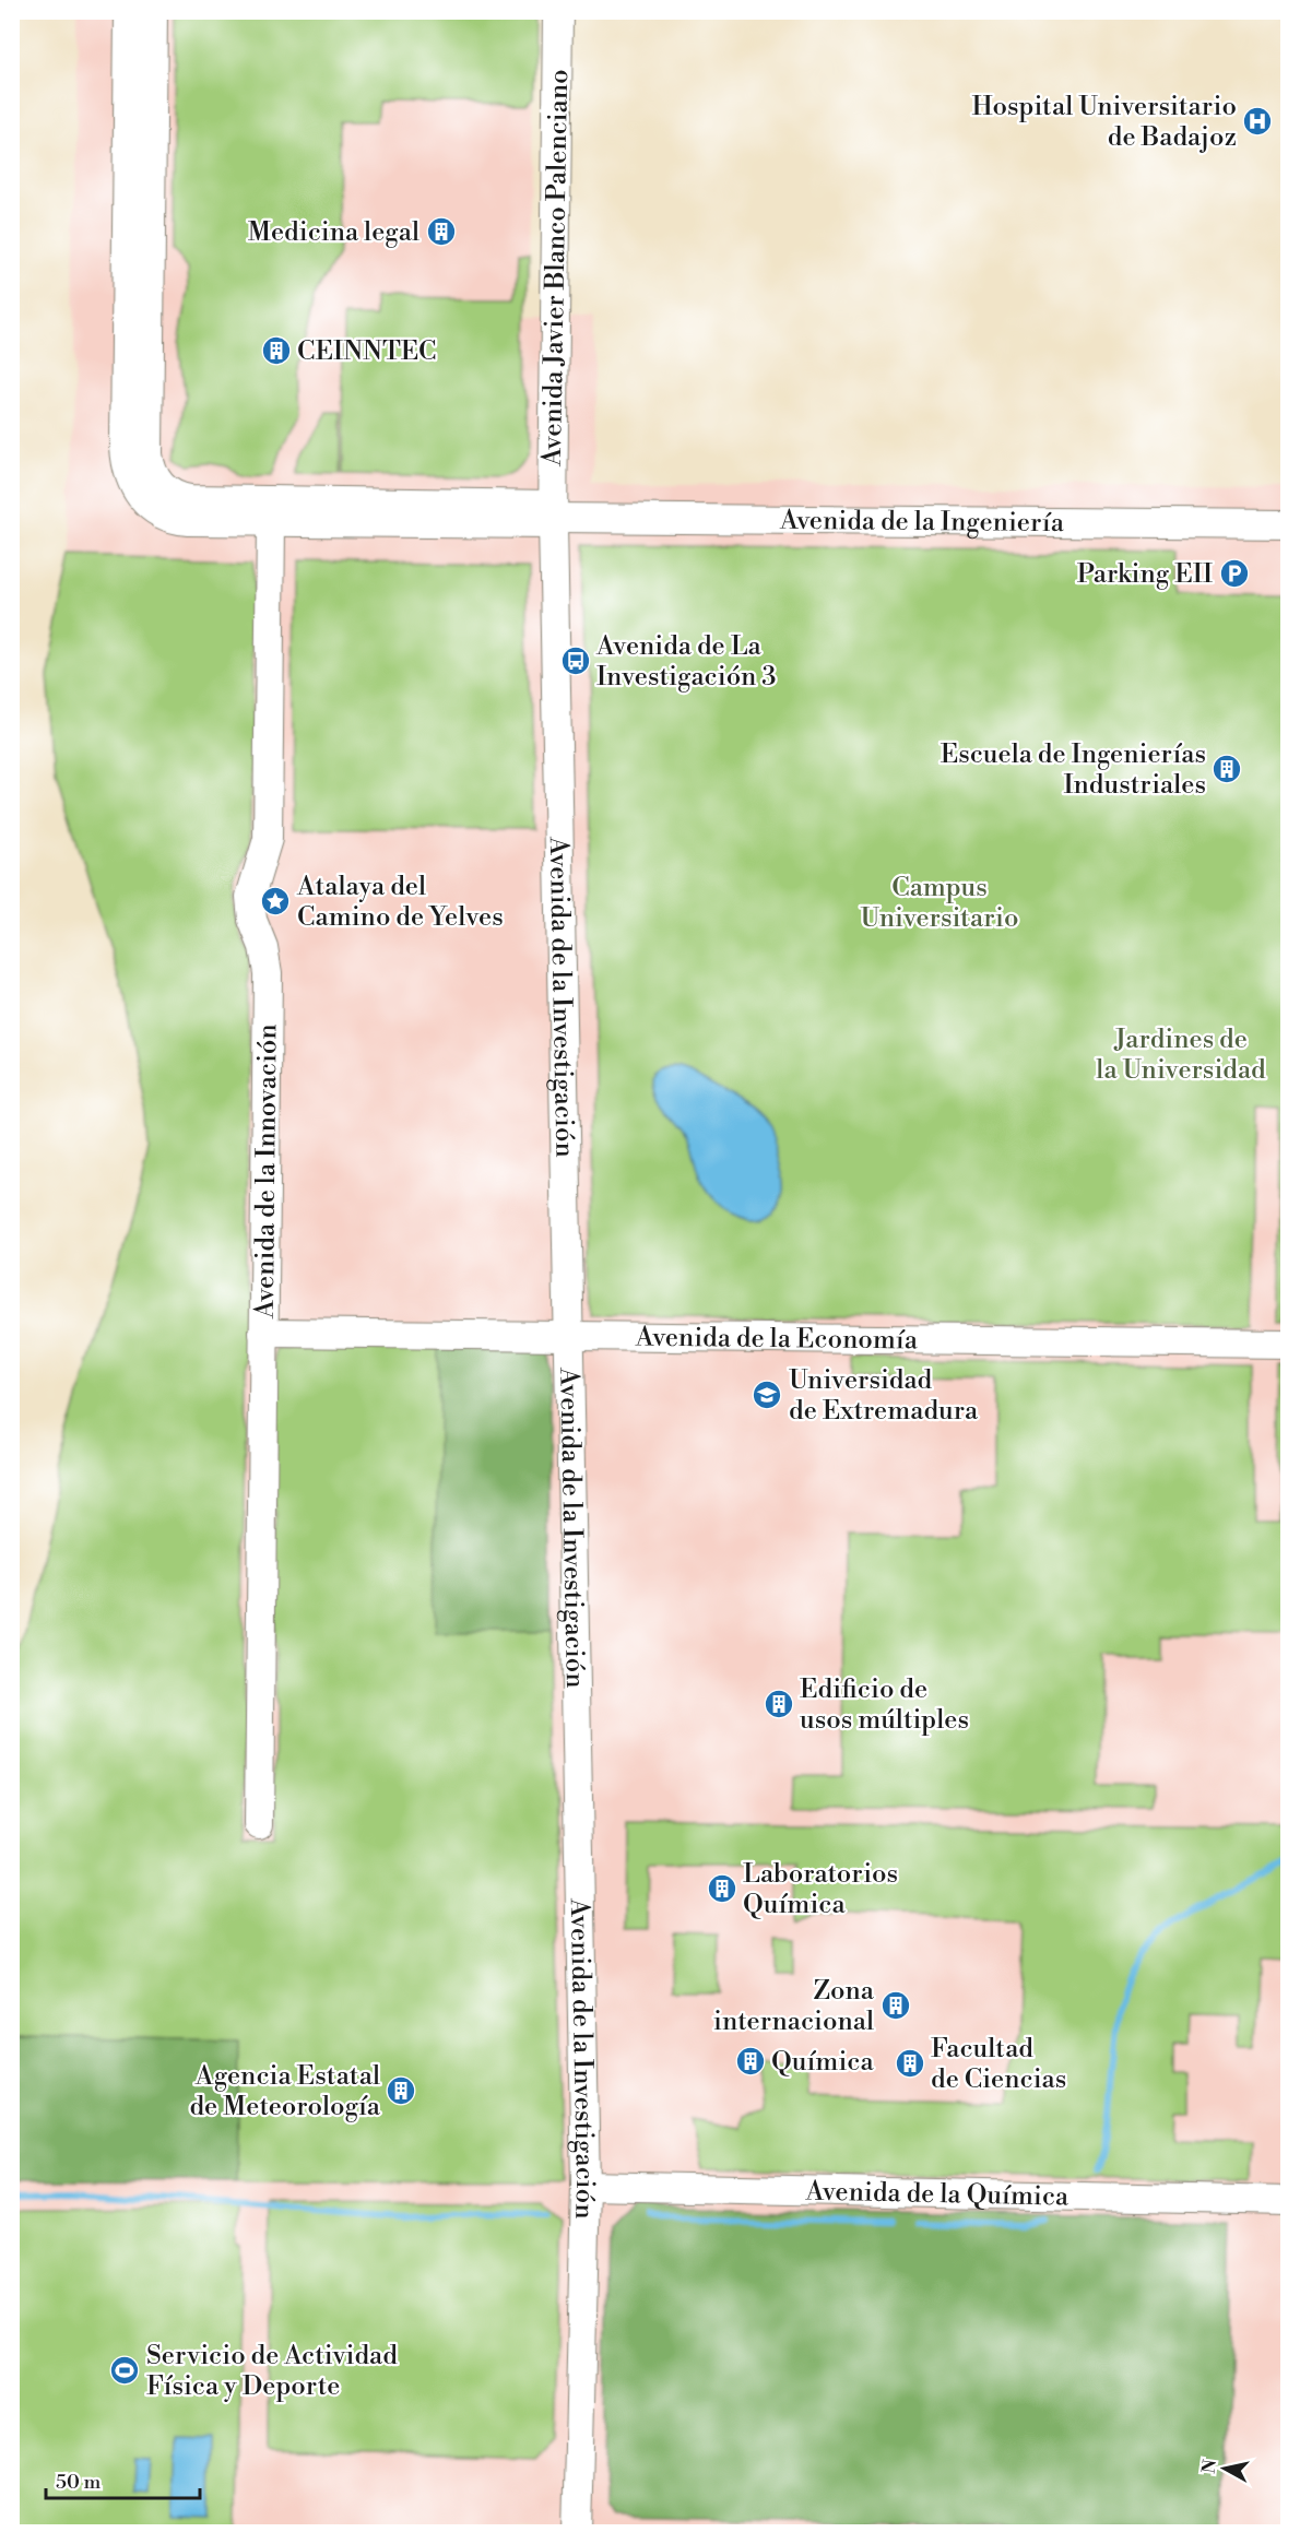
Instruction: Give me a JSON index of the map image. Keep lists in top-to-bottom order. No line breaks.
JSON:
{"streets":{"street":["Avenida Javier Blanco Palenciano","Avenida de la Ingeniería","Avenida de la Investigación","Avenida de la Innovación","Avenida de la Economía","Avenida de la Química"]},"crossings":[["Avenida Javier Blanco Palenciano","Avenida de la Ingeniería"],["Avenida Javier Blanco Palenciano","Avenida de la Investigación"],["Avenida de la Ingeniería","Avenida de la Investigación"],["Avenida de la Investigación","Avenida de la Economía"],["Avenida de la Investigación","Avenida de la Química"],["Avenida de la Innovación","Avenida de la Economía"]],"parks":["Campus Universitario","Jardines de la Universidad"],"places":{"hospital":["Hospital Universitario de Badajoz"],"building":["Medicina legal","CEINNTEC","Escuela de Ingenierías Industriales","Edificio de usos múltiples","Laboratorios Química","Zona internacional","Química","Facultad de Ciencias","Agencia Estatal de Meteorología"],"parking":["Parking EII"],"bus stop":["Avenida de La Investigación 3"],"place":["Atalaya del Camino de Yelves"],"school or university":["Universidad de Extremadura"],"sports":["Servicio de Actividad Física y Deporte"]},"scale_bar":"50 m","north":"left"}
